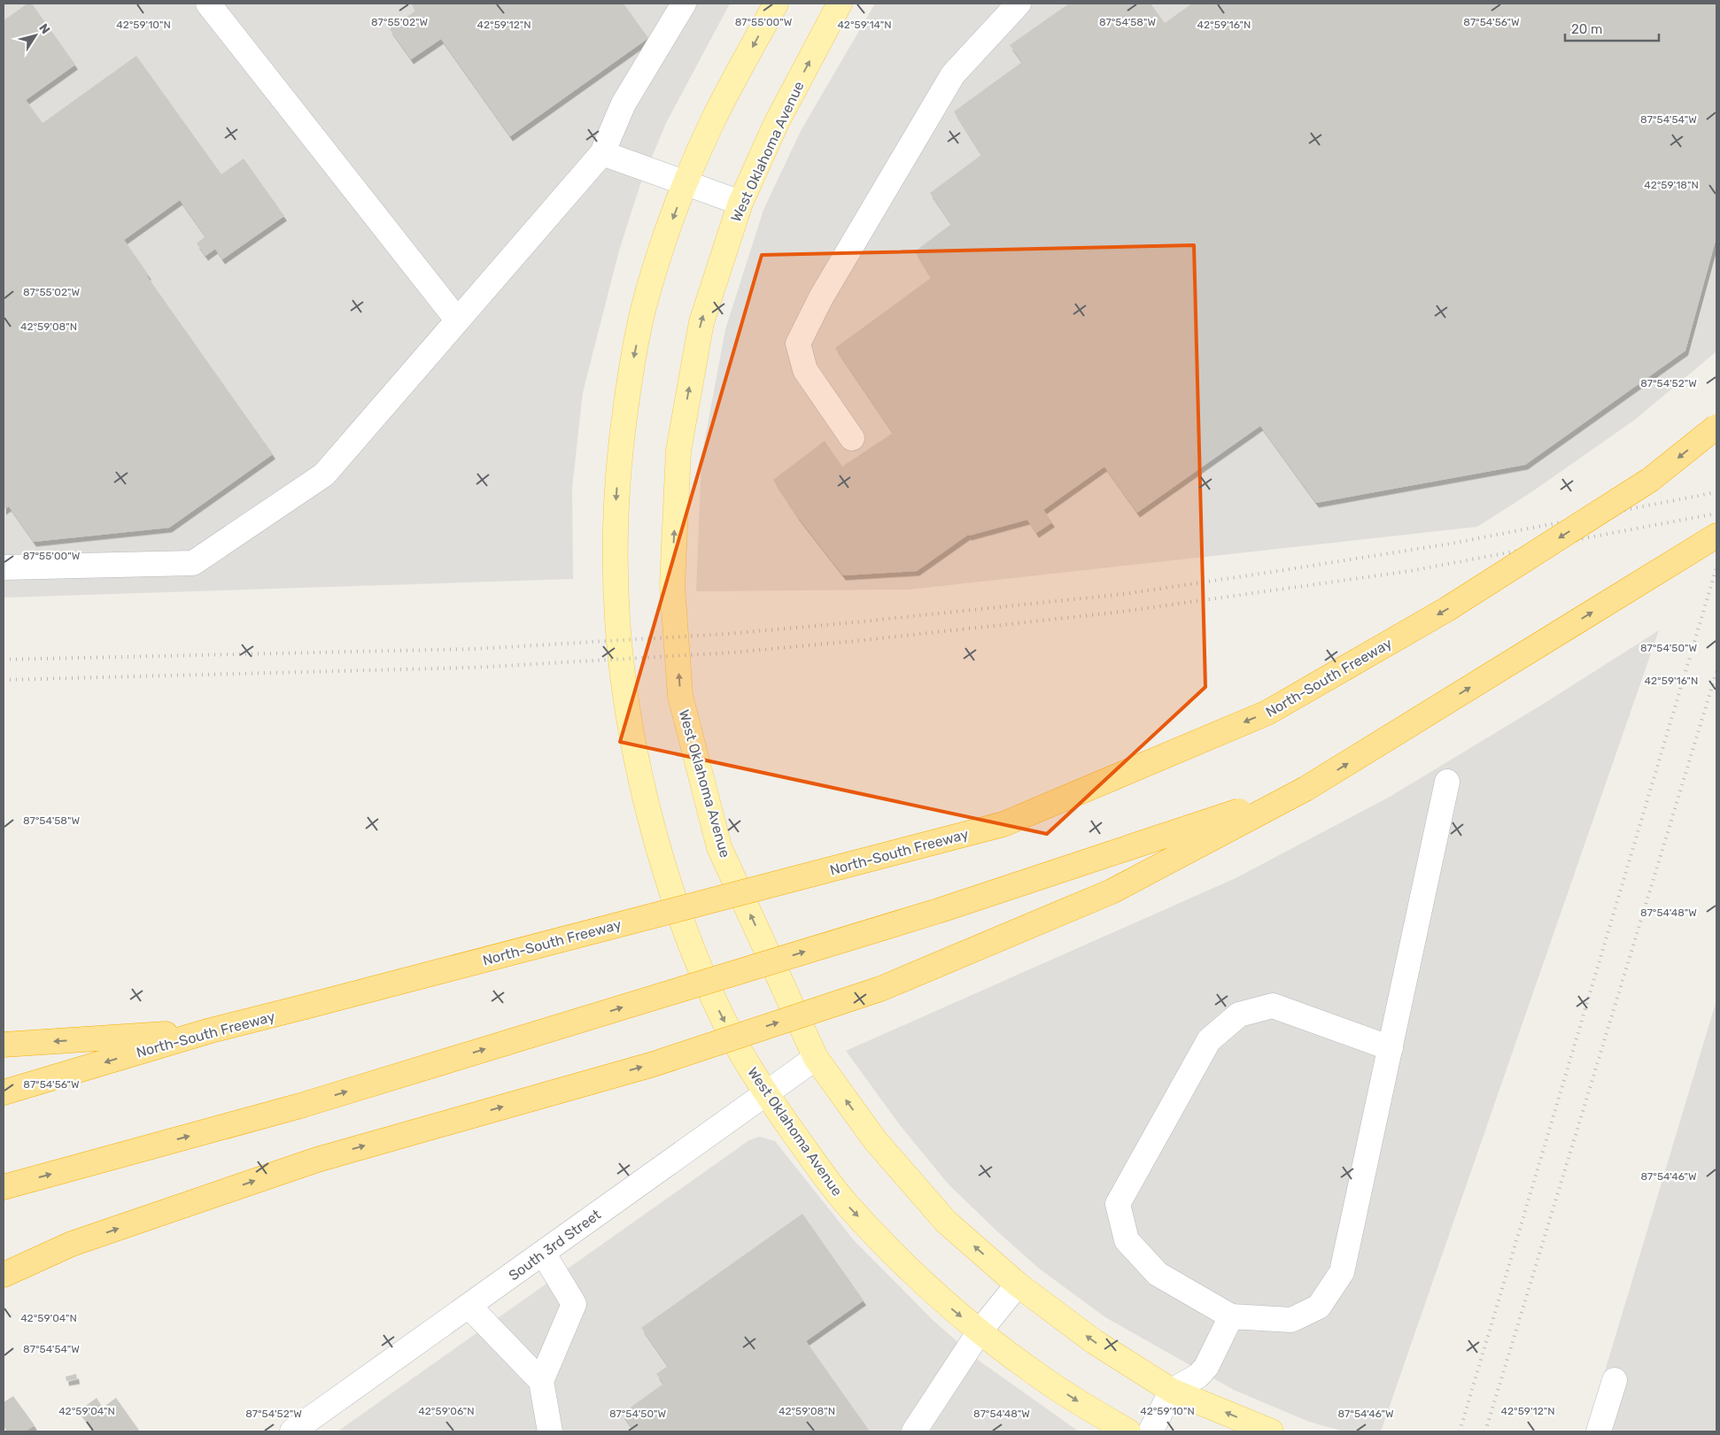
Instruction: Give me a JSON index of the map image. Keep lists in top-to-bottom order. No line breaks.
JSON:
{"streets":{"highway":["North-South Freeway"],"main road":["West Oklahoma Avenue"],"street":["South 3rd Street"]},"crossings":[["West Oklahoma Avenue","South 3rd Street"]],"scale_bar":"20 m","north":"top right","coordinates":["87°55'02\"W","87°55'00\"W","87°54'58\"W","87°54'56\"W","42°59'12\"N","42°59'14\"N","42°59'16\"N","42°59'10\"N","87°54'54\"W","42°59'18\"N","42°59'08\"N","87°54'52\"W","87°54'50\"W","87°54'48\"W","87°54'46\"W","42°59'04\"N","42°59'06\"N"]}
